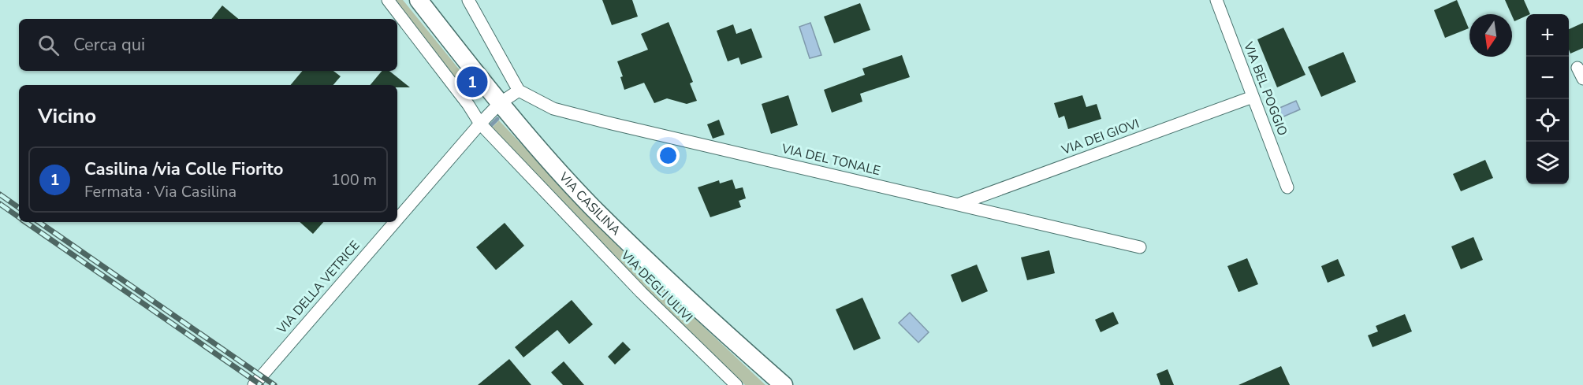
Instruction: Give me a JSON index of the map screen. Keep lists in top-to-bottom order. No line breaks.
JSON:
{"streets":{"main road":["VIA CASILINA"],"street":["VIA BEL POGGIO","VIA DEI GIOVI","VIA DEL TONALE","VIA DEGLI ULIVI","VIA DELLA VETRICE"]},"crossings":[["VIA BEL POGGIO","VIA DEI GIOVI"],["VIA DEI GIOVI","VIA DEL TONALE"],["VIA DEL TONALE","VIA DELLA VETRICE"],["VIA CASILINA","VIA DELLA VETRICE"],["VIA DEGLI ULIVI","VIA DELLA VETRICE"]],"north":"bottom","page":{"map_buttons":["+","−"],"search":"Cerca qui","pins":"1","heading":"Vicino","list":[{"mark":"1","name":"Casilina /via Colle Fiorito","note":"Fermata · Via Casilina","value":"100 m"}]}}
